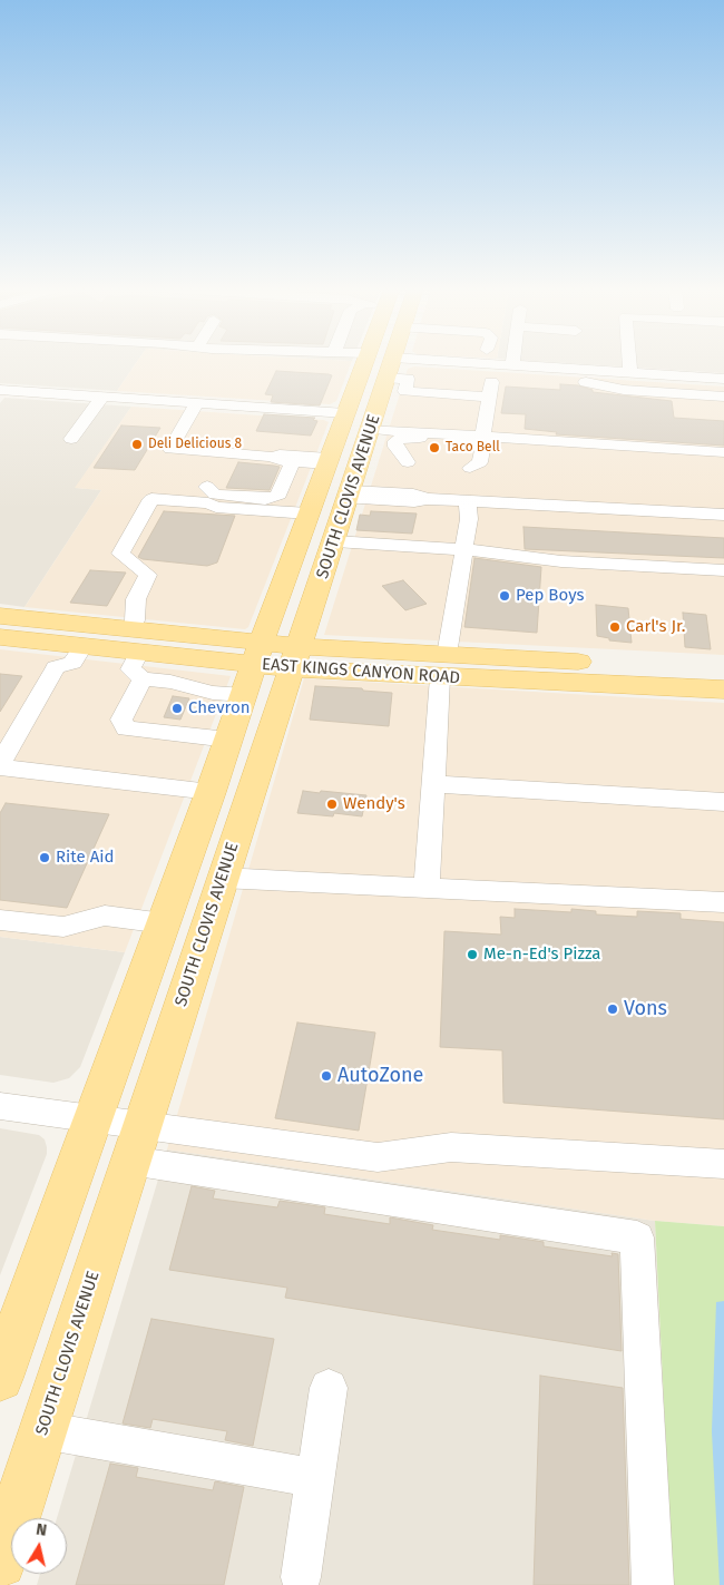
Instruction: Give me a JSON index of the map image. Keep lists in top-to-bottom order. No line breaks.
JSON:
{"streets":{"main road":["SOUTH CLOVIS AVENUE","EAST KINGS CANYON ROAD"]},"crossings":[["SOUTH CLOVIS AVENUE","EAST KINGS CANYON ROAD"]],"places":["Deli Delicious 8","Taco Bell","Pep Boys","Carl's Jr.","Chevron","Wendy's","Rite Aid","Me-n-Ed's Pizza","Vons","AutoZone"],"north":"top"}
